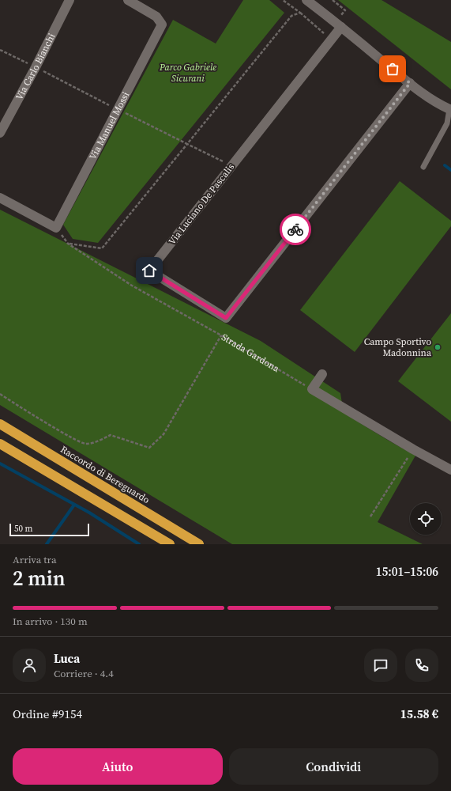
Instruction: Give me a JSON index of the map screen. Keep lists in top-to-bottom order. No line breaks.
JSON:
{"streets":{"highway":["Raccordo di Bereguardo"],"street":["Via Carlo Bianchi","Via Manuel Mossi","Via Luciano De Pascalis"],"path":["Strada Gardona"]},"crossings":[["Via Manuel Mossi","Strada Gardona"]],"parks":["Parco Gabriele Sicurani"],"places":["Campo Sportivo Madonnina"],"scale_bar":"50 m","page":{"scale":"50 m","heading":["2 min","Arriva tra","15:01–15:06"],"panel":["Luca","Corriere · 4.4","Ordine #9154","15.58 €"],"bar":"In arrivo · 130 m","buttons":["Aiuto","Condividi"]}}
